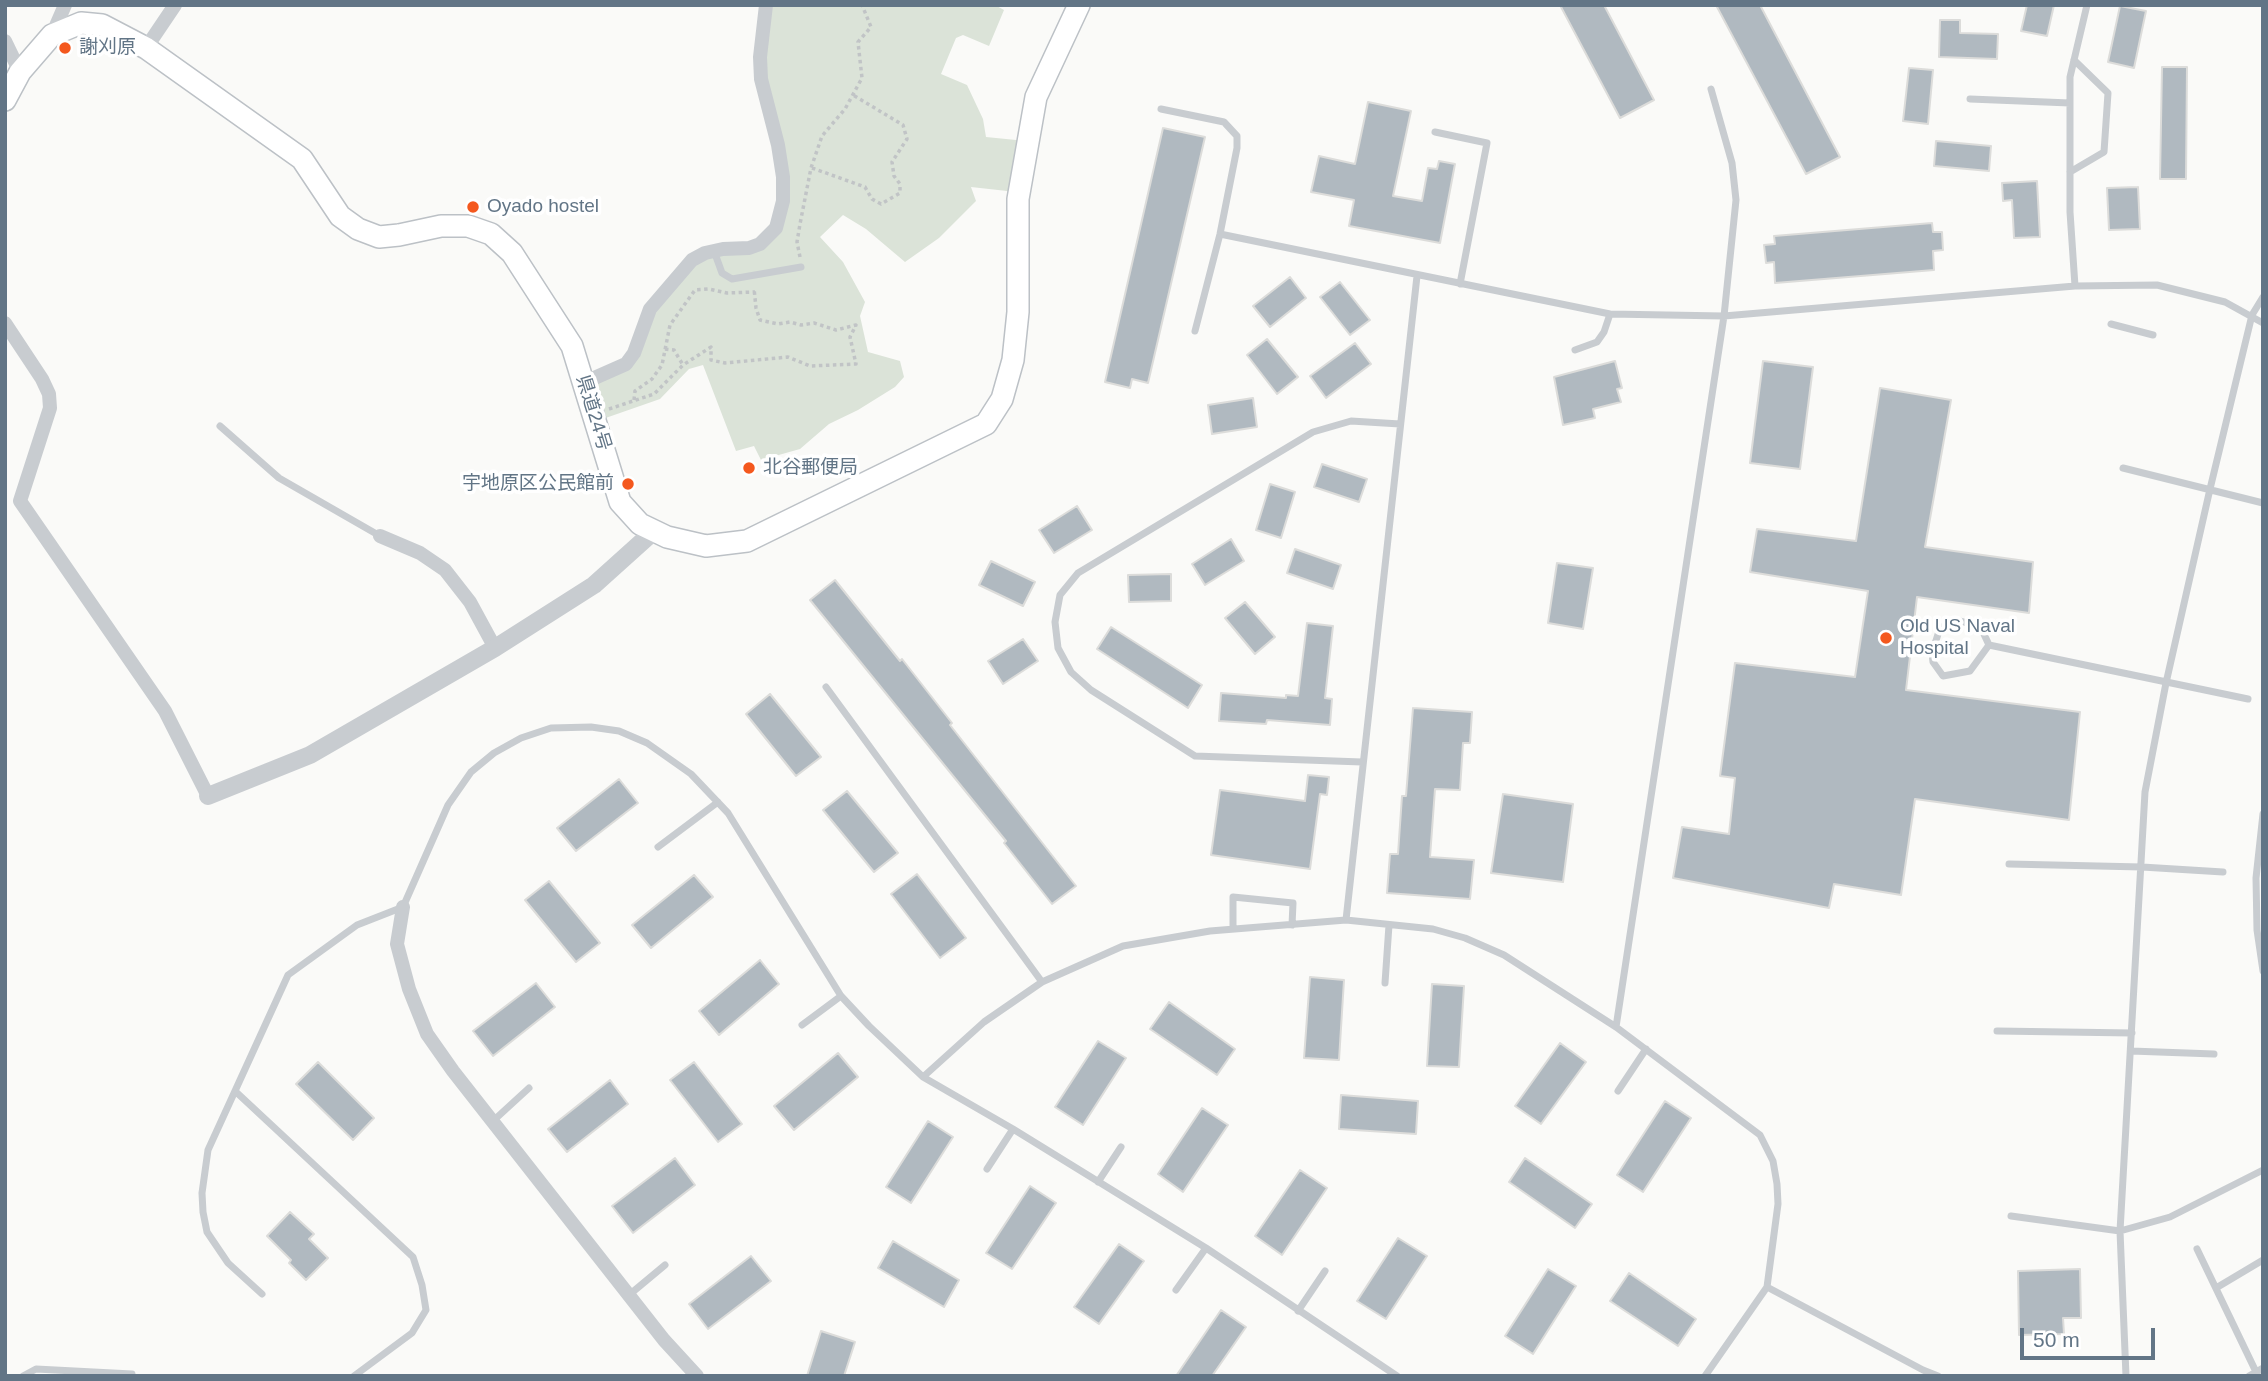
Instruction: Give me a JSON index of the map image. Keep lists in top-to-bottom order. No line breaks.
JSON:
{"streets":{"main road":["県道24号"]},"places":["謝刈原","Oyado hostel","北谷郵便局","宇地原区公民館前","Old US Naval Hospital"],"scale_bar":"50 m"}
